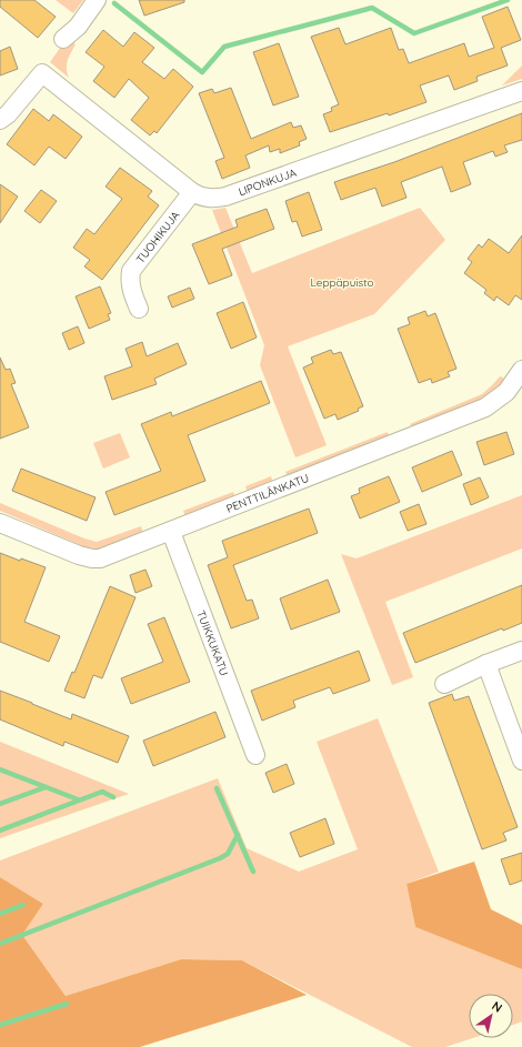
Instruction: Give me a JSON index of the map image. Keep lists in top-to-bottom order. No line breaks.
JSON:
{"streets":{"street":["LIPONKUJA","TUOHIKUJA","PENTTILÄNKATU","TUIKKUKATU"]},"crossings":[["LIPONKUJA","TUOHIKUJA"],["PENTTILÄNKATU","TUIKKUKATU"]],"parks":["Leppäpuisto"],"north":"top right"}
